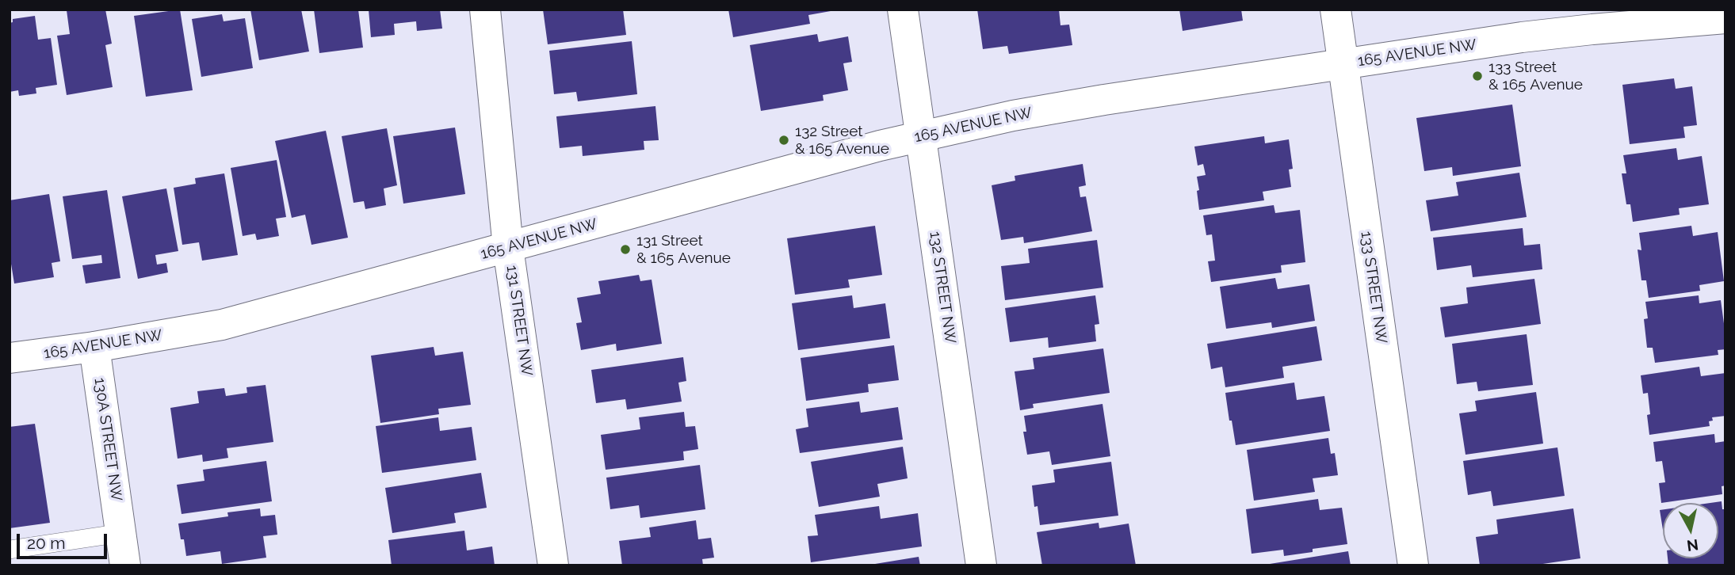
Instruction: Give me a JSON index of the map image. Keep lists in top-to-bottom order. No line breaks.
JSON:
{"streets":{"street":["165 AVENUE NW","132 STREET NW","133 STREET NW","131 STREET NW","130A STREET NW"]},"crossings":[["165 AVENUE NW","132 STREET NW"],["165 AVENUE NW","133 STREET NW"],["165 AVENUE NW","131 STREET NW"],["165 AVENUE NW","130A STREET NW"]],"places":["133 Street & 165 Avenue","132 Street & 165 Avenue","131 Street & 165 Avenue"],"scale_bar":"20 m","north":"bottom"}
